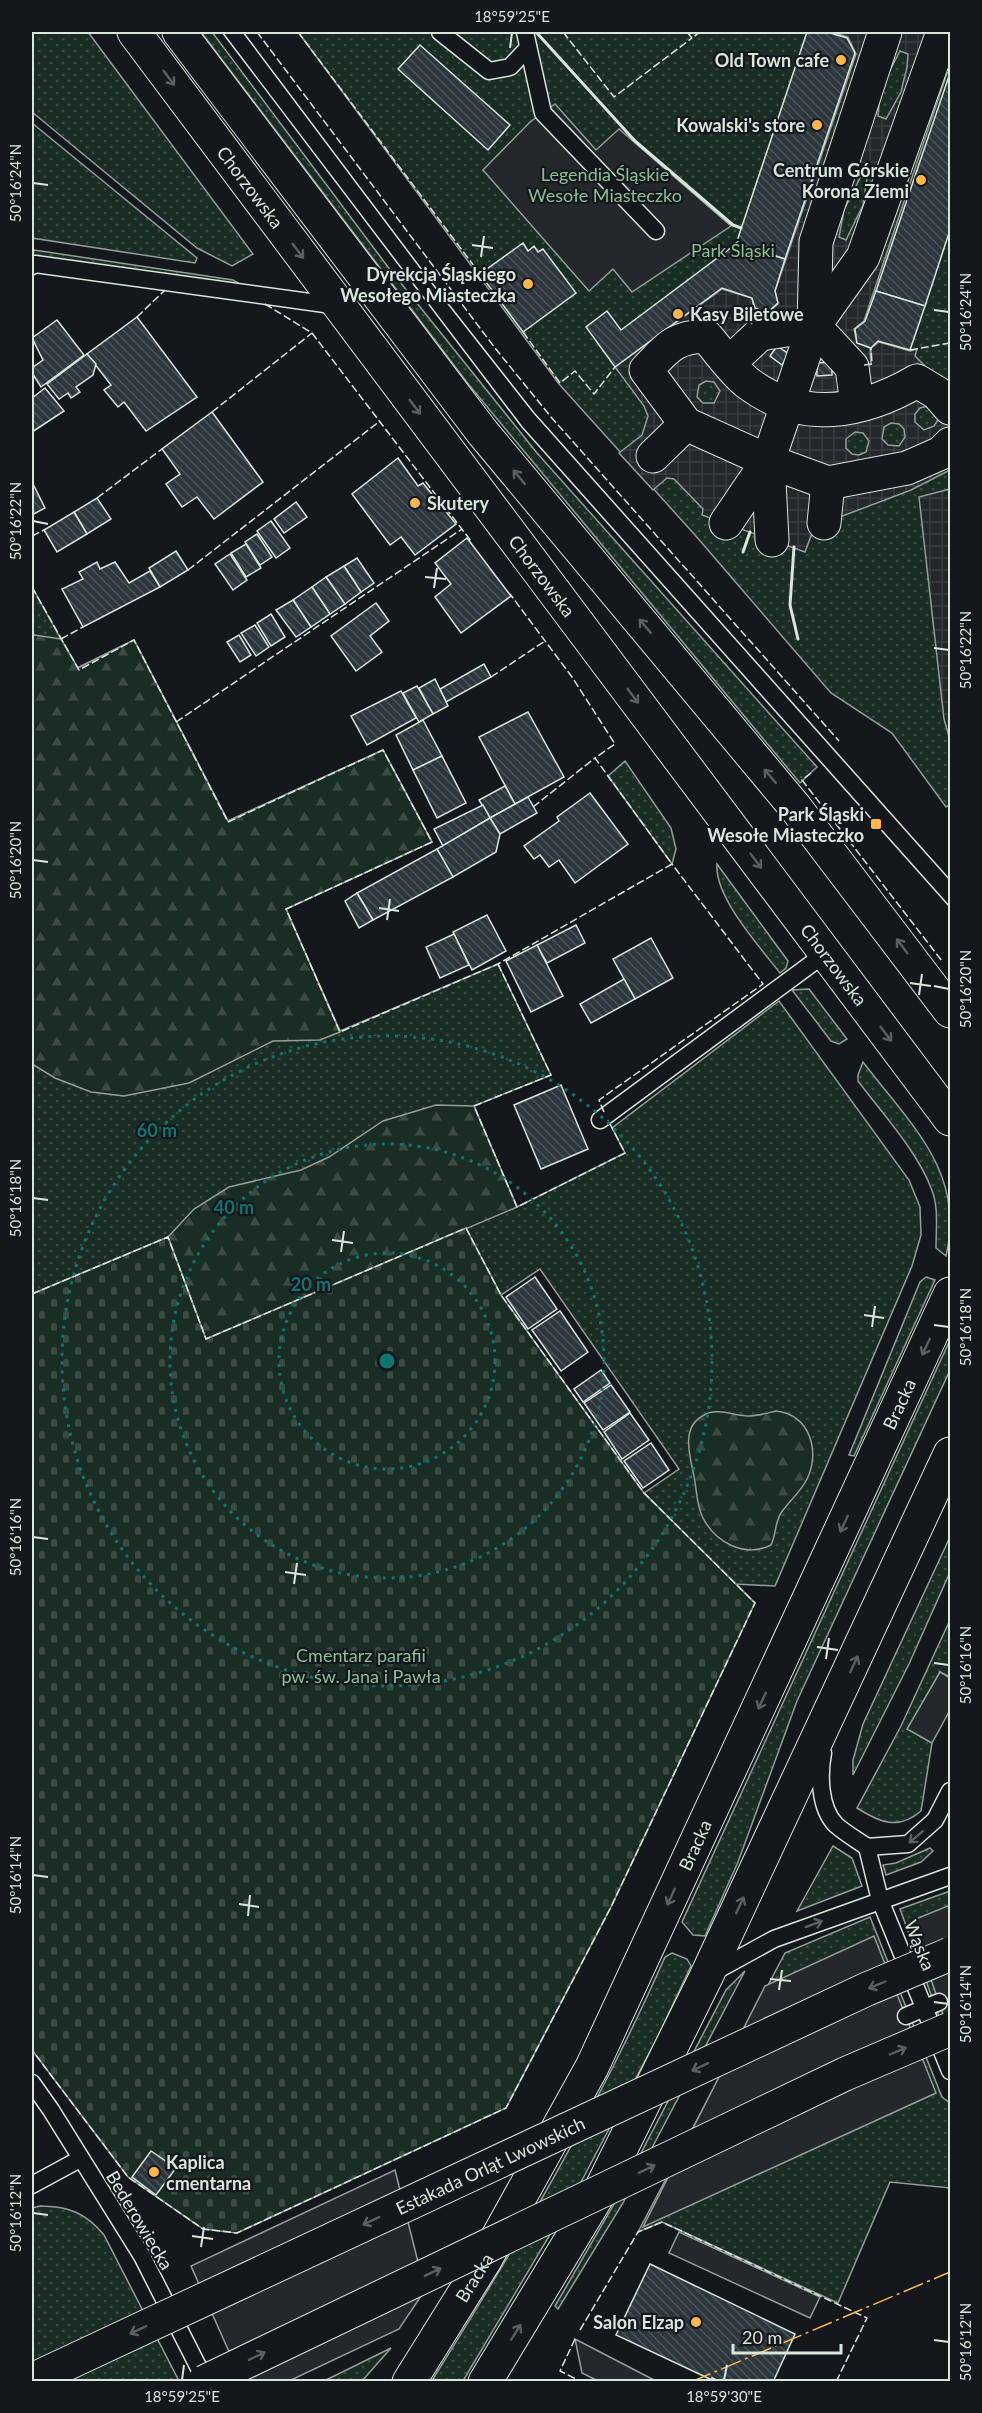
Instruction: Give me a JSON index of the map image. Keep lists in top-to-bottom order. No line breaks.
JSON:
{"streets":{"main road":["Chorzowska","Bracka","Estakada Orląt Lwowskich"],"lane":["Wąska","Bederowiecka"]},"parks":["Legendia Śląskie Wesołe Miasteczko","Park Śląski","Cmentarz parafii pw. św. Jana i Pawła"],"places":{"other":["Old Town cafe","Kowalski's store","Centrum Górskie Korona Ziemi","Dyrekcja Śląskiego Wesołego Miasteczka","Kasy Biletowe","Skutery","Kaplica cmentarna","Salon Elzap"],"transit":["Park Śląski Wesołe Miasteczko"]},"scale_bar":"20 m","coordinates":["18°59'25\"E","50°16'24\"N","50°16'22\"N","50°16'20\"N","50°16'18\"N","50°16'16\"N","50°16'14\"N","50°16'12\"N","18°59'30\"E"],"rings":["60 m","40 m","20 m"]}
